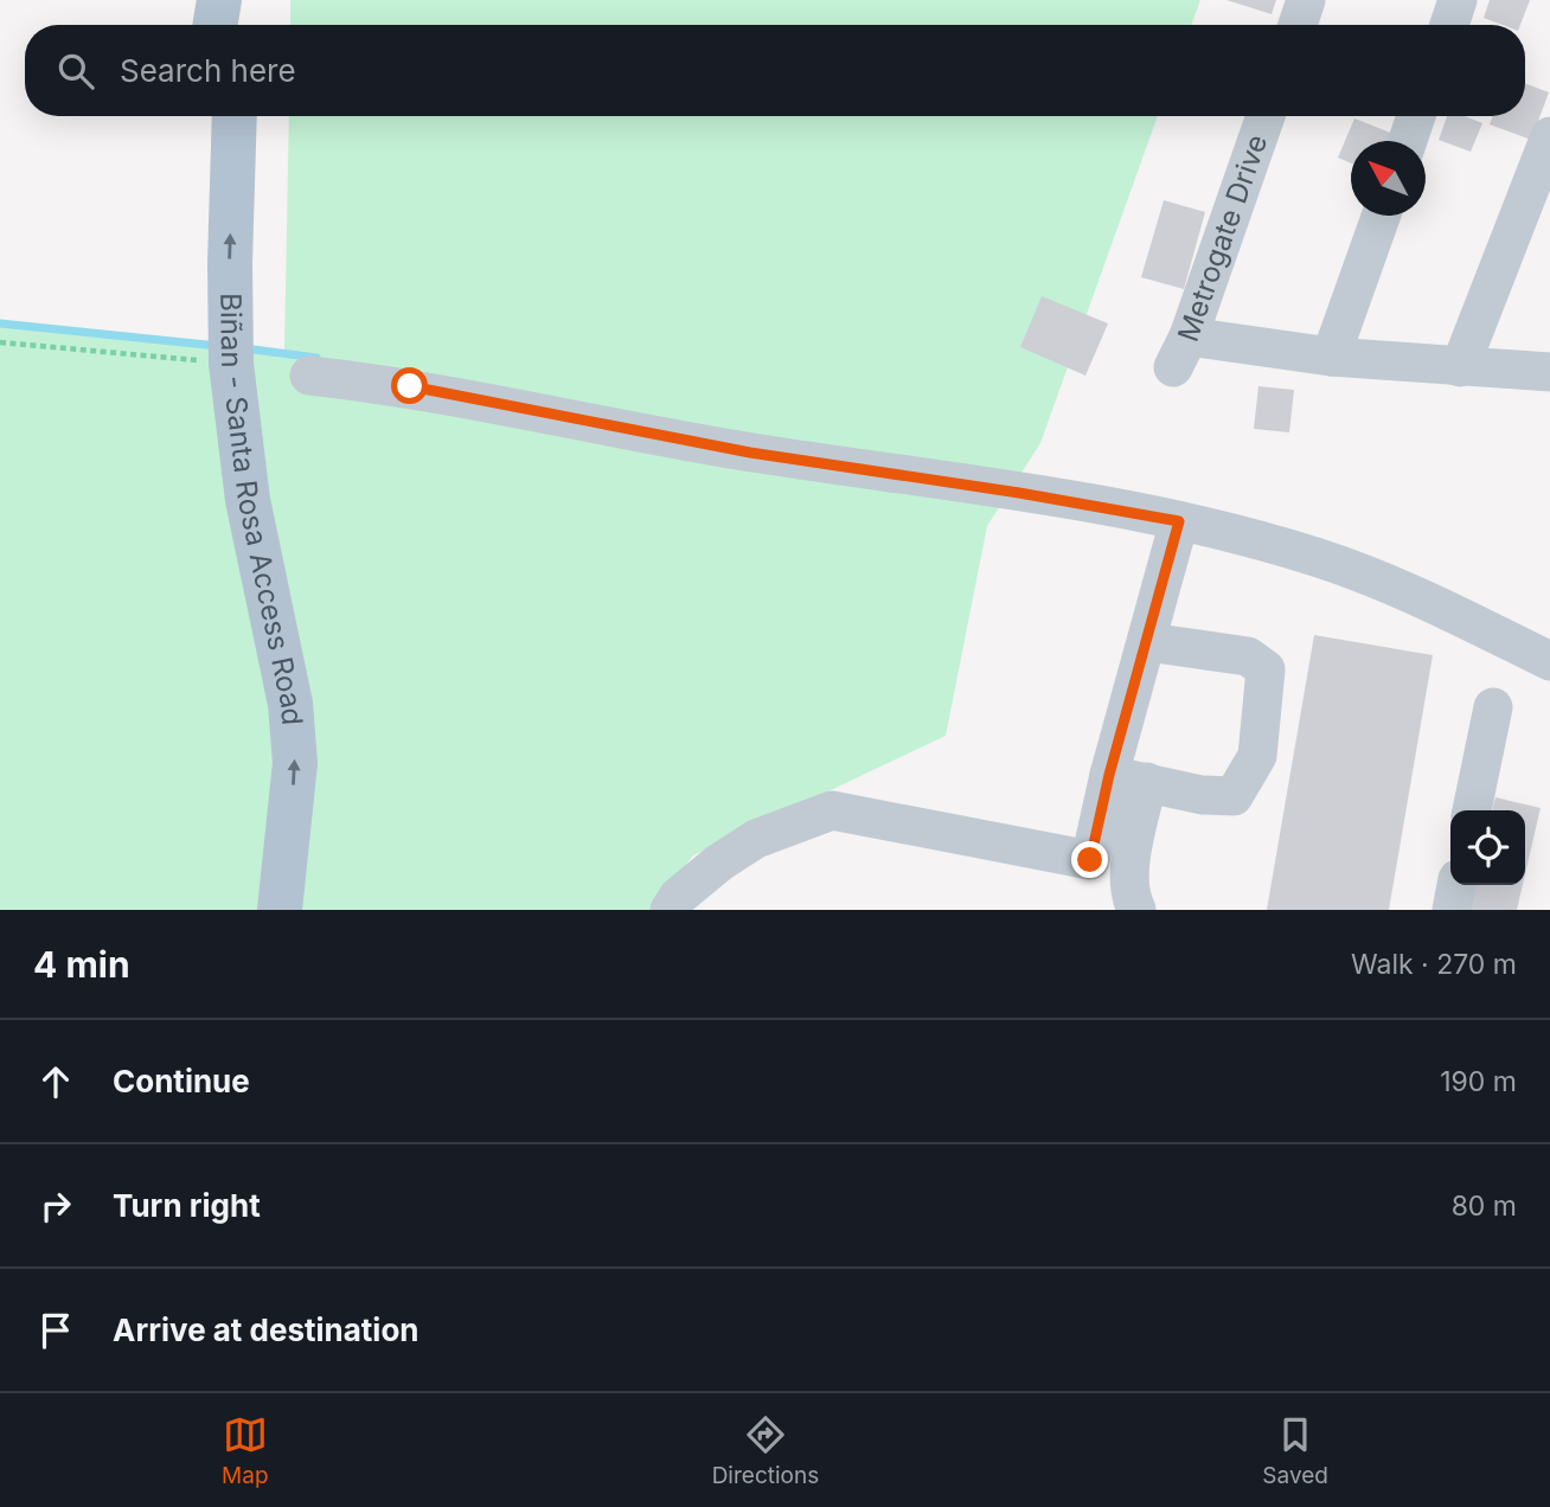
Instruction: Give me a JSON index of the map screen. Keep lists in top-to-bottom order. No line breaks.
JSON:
{"streets":{"main road":["Biñan - Santa Rosa Access Road"],"street":["Metrogate Drive"]},"north":"top left","page":{"search":"Search here","heading":["4 min","Walk · 270 m"],"list":[["Continue","190 m"],["Turn right","80 m"],"Arrive at destination"],"nav":["Map","Directions","Saved"]}}
